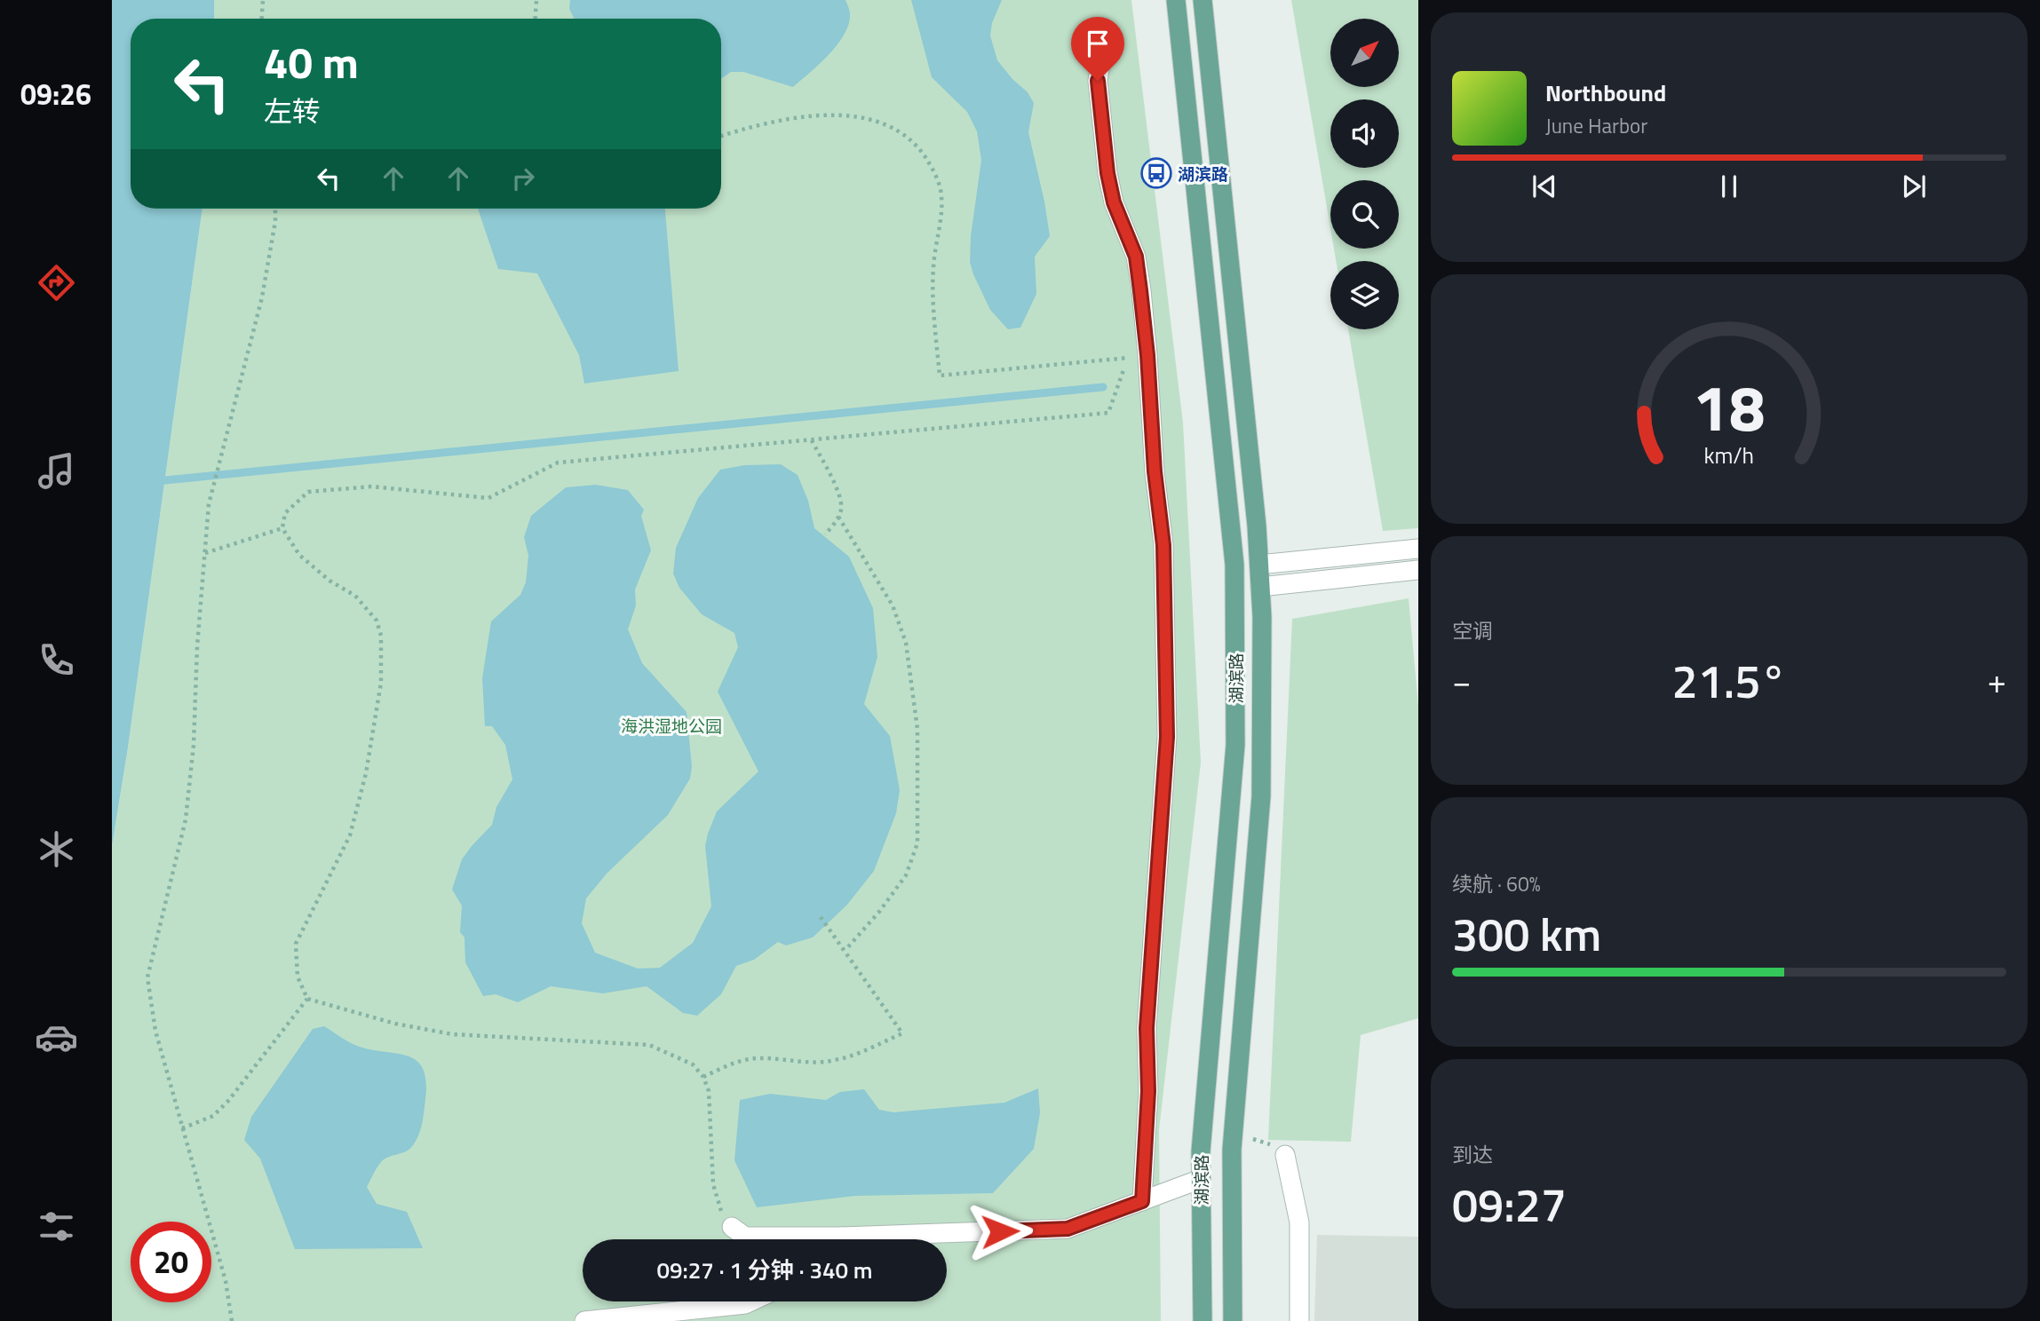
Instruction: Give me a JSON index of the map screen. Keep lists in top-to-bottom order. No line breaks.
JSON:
{"streets":{"main road":["湖滨路"]},"parks":["海洪湿地公园"],"places":{"bus stop":["湖滨路"]},"north":"top right","page":{"tabs":"09:26","turn":["40 m","左转"],"song":["Northbound","June Harbor"],"tile":["空调",["续航 · 60%","300 km"],["到达","09:27"]],"heat":["−","21.5°","+"],"limit":"20","trip":"09:27 · 1 分钟 · 340 m","gauge":["18","km/h"]}}
